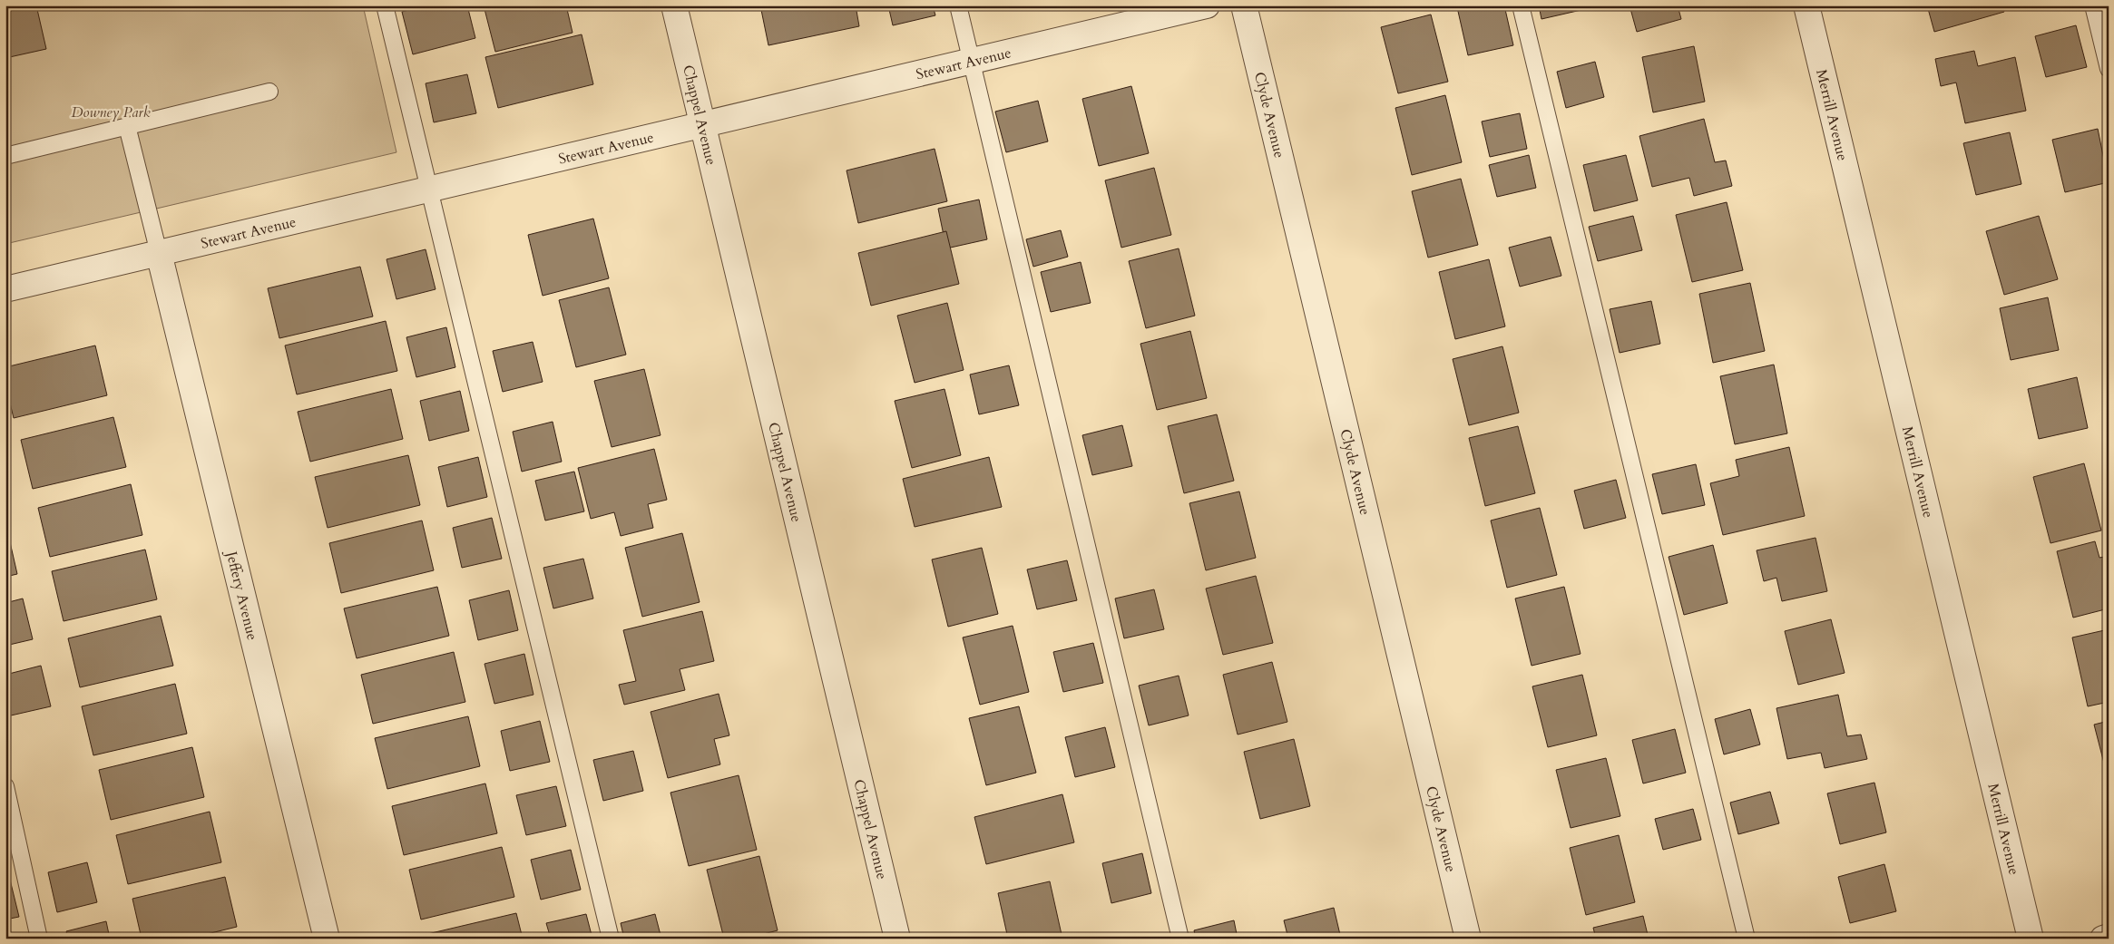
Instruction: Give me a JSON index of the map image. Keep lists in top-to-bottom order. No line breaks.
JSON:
{"streets":{"street":["Stewart Avenue","Chappel Avenue","Clyde Avenue","Merrill Avenue","Jeffery Avenue"]},"crossings":[["Stewart Avenue","Chappel Avenue"],["Stewart Avenue","Jeffery Avenue"]],"parks":["Downey Park"]}
